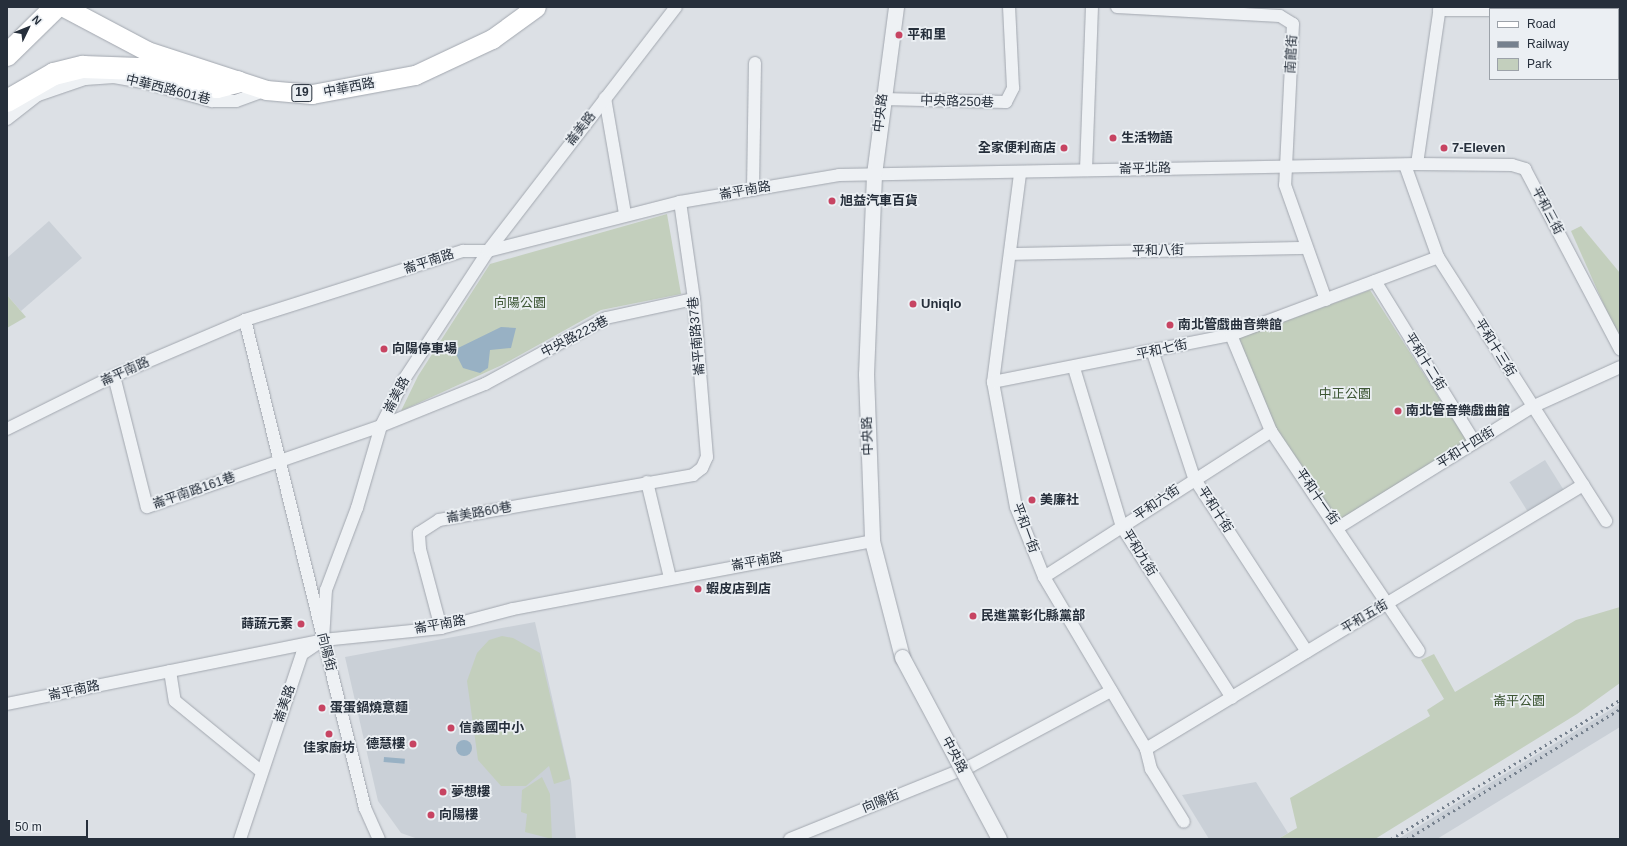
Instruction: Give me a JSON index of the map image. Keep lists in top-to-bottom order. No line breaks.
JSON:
{"streets":{"main road":["中華西路","19"],"street":["南館街","中華西路601巷","中央路250巷","中央路","崙美路","崙平北路","崙平南路","平和三街","平和八街","崙平南路37巷","中央路223巷","平和十三街","平和七街","平和十二街","平和十四街","崙平南路161巷","平和十一街","平和六街","平和十街","崙美路60巷","平和一街","平和九街","平和五街","向陽街"]},"crossings":[["南館街","崙平北路"],["中華西路","中華西路601巷"],["中央路250巷","中央路"],["中央路","崙平北路"],["中央路","崙平南路"],["崙美路","崙平南路"],["崙美路","中央路223巷"],["崙美路","向陽街"],["崙平北路","崙平南路"],["崙平北路","平和三街"],["崙平北路","平和十三街"],["崙平北路","平和一街"],["崙平南路","崙平南路37巷"],["崙平南路","崙平南路161巷"],["崙平南路","崙美路60巷"],["崙平南路","向陽街"],["平和三街","平和十三街"],["平和八街","平和一街"],["崙平南路37巷","中央路223巷"],["崙平南路37巷","崙美路60巷"],["中央路223巷","崙平南路161巷"],["中央路223巷","向陽街"],["平和十三街","平和七街"],["平和十三街","平和十四街"],["平和十三街","平和五街"],["平和七街","平和十二街"],["平和七街","平和十一街"],["平和七街","平和十街"],["平和七街","平和一街"],["平和七街","平和九街"],["平和十二街","平和十四街"],["平和十四街","平和十一街"],["崙平南路161巷","向陽街"],["平和十一街","平和六街"],["平和十一街","平和五街"],["平和六街","平和十街"],["平和六街","平和一街"],["平和六街","平和九街"],["平和十街","平和五街"],["平和一街","平和五街"],["平和一街","向陽街"],["平和九街","平和五街"]],"parks":["向陽公園","中正公園","崙平公園"],"places":["平和里","生活物語","全家便利商店","7-Eleven","旭益汽車百貨","Uniqlo","南北管戲曲音樂館","向陽停車場","南北管音樂戲曲館","美廉社","蝦皮店到店","民進黨彰化縣黨部","蒔蔬元素","蛋蛋鍋燒意麵","信義國中小","佳家廚坊","德慧樓","夢想樓","向陽樓"],"legend":["Road","Railway","Park"],"scale_bar":"50 m","north":"top right"}
